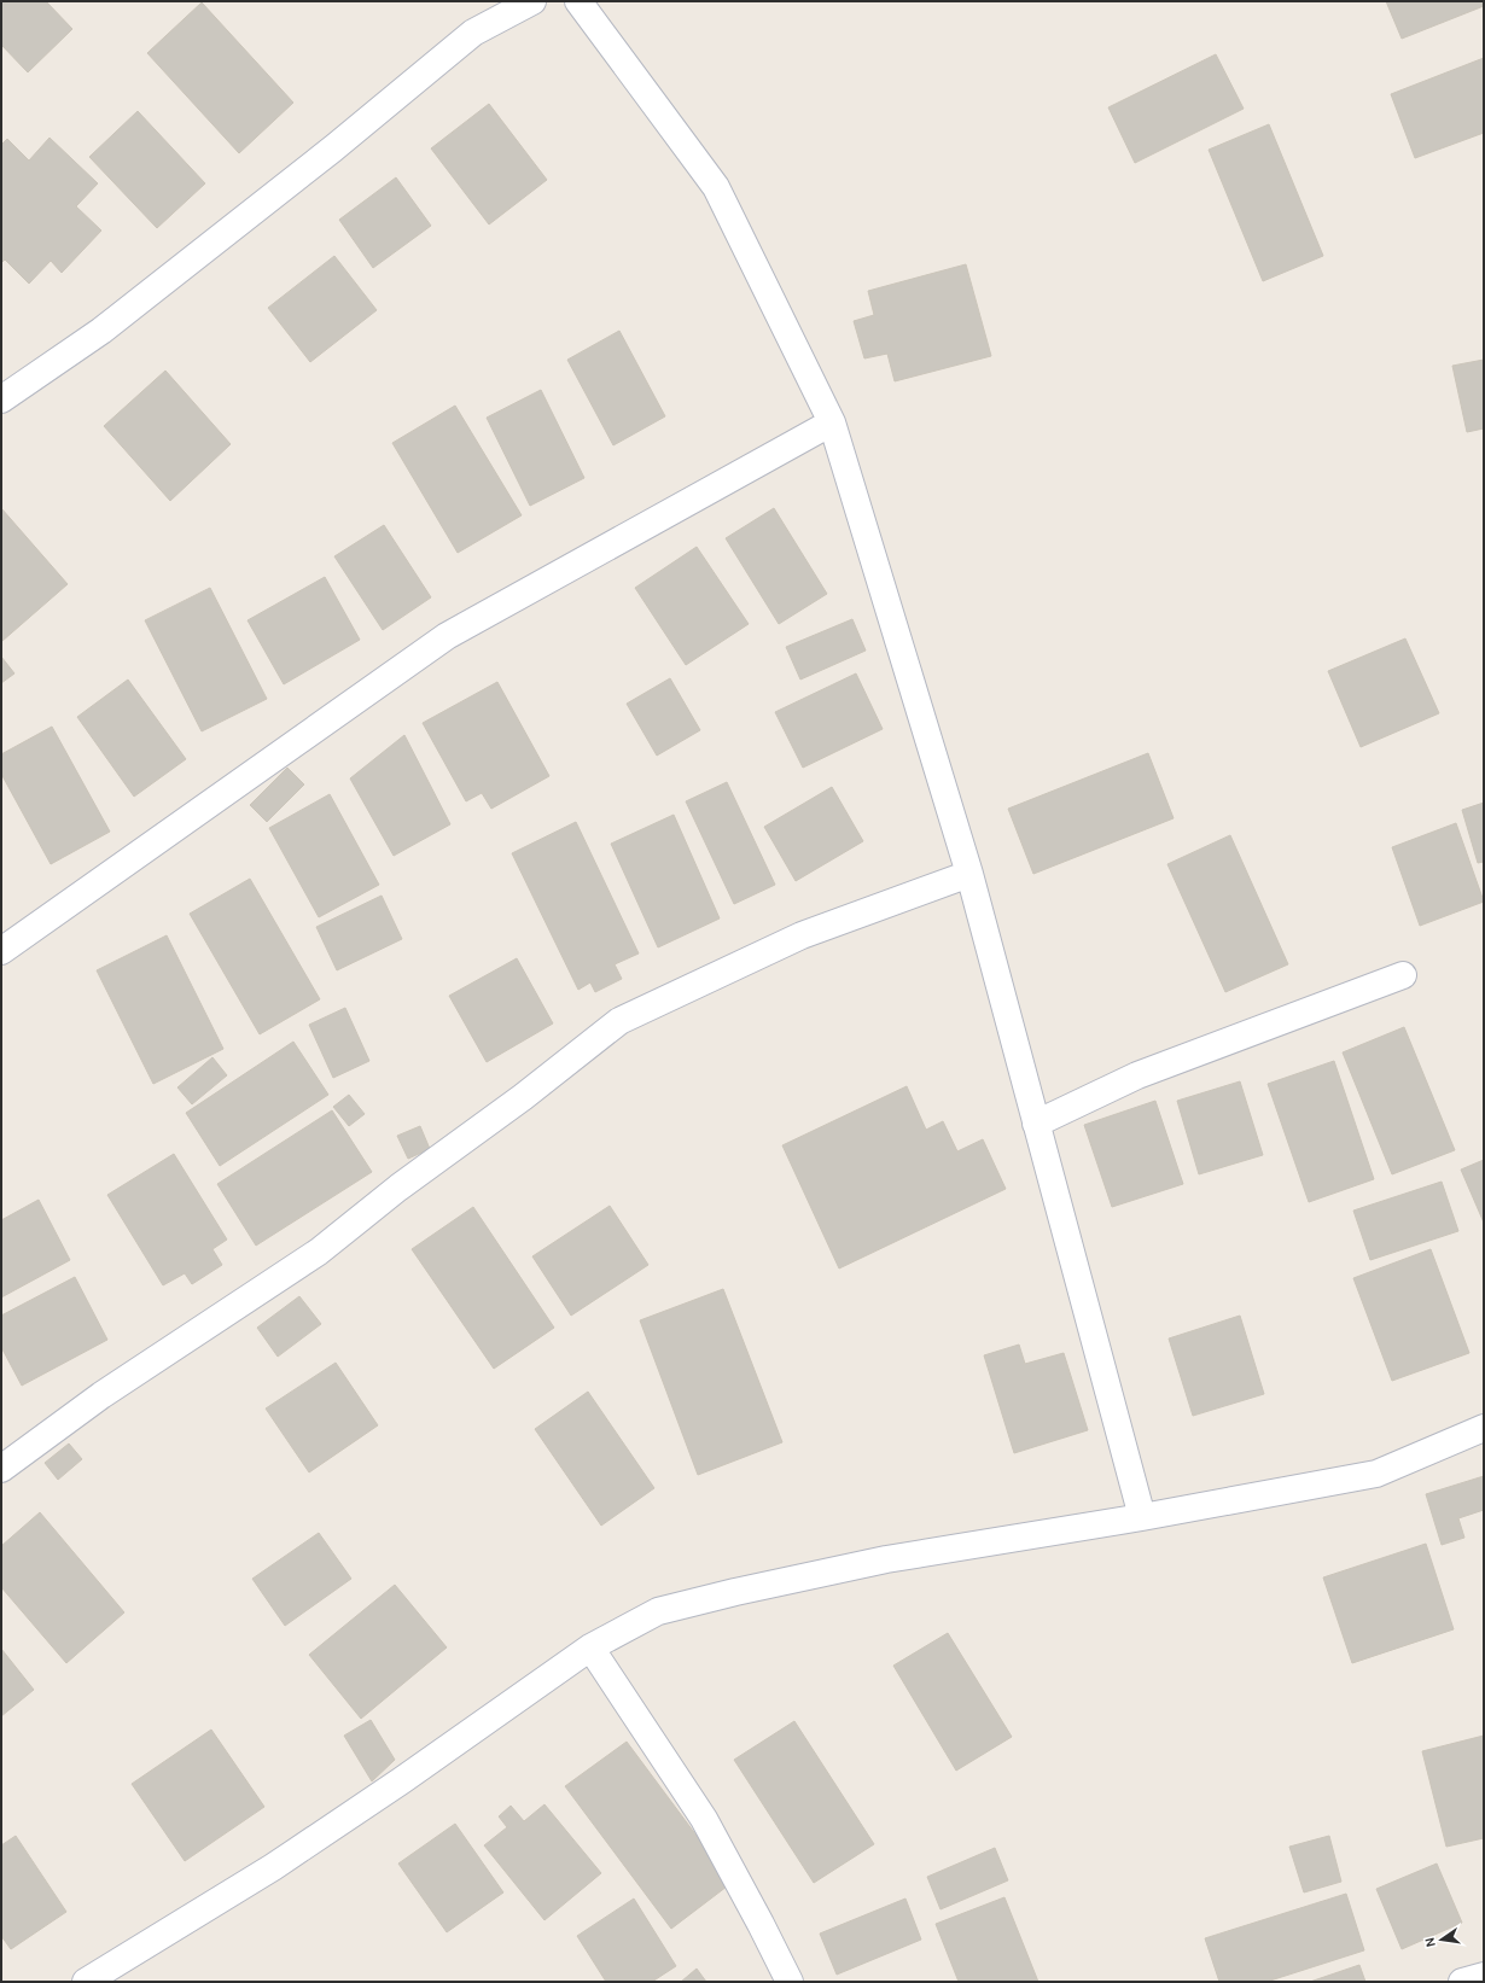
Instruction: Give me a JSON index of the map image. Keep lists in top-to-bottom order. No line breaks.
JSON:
{"north":"left"}
